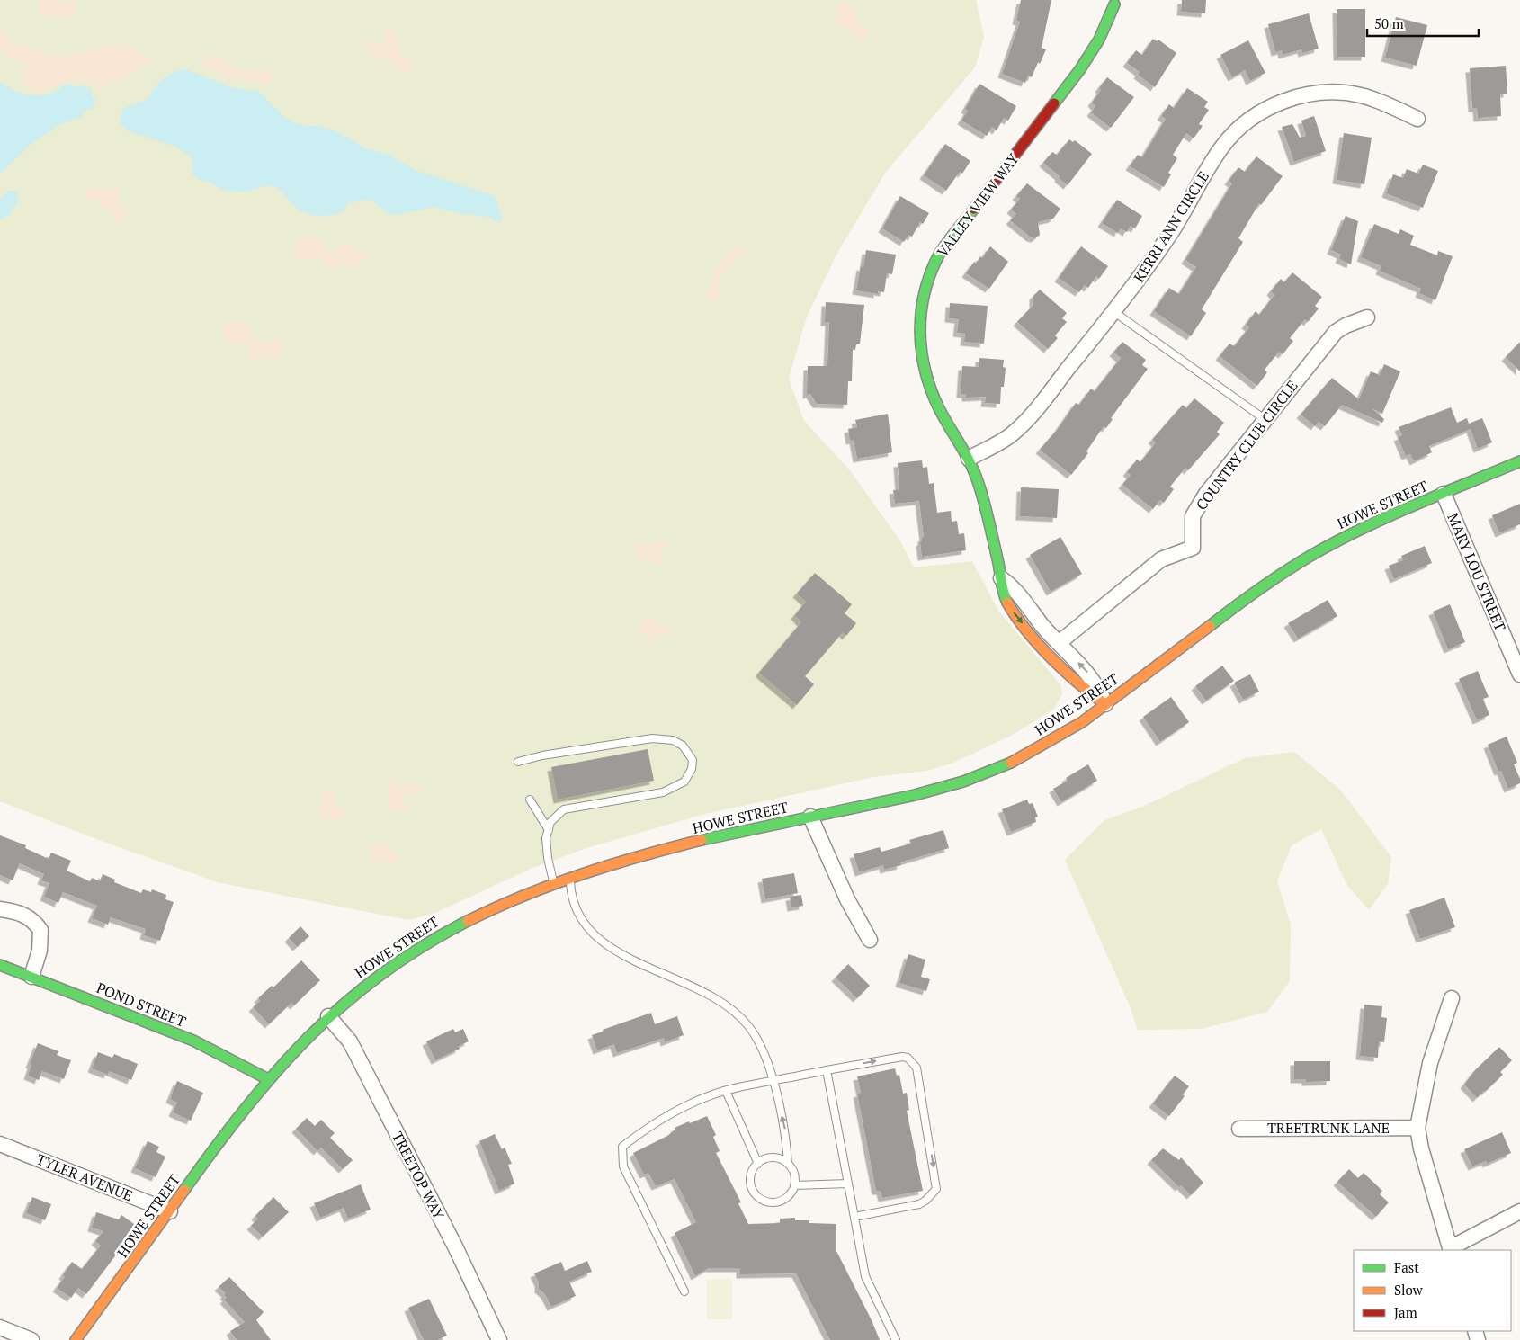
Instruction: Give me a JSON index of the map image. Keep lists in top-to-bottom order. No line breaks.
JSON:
{"streets":{"main road":["VALLEY VIEW WAY","HOWE STREET","POND STREET"],"street":["KERRI ANN CIRCLE","COUNTRY CLUB CIRCLE","MARY LOU STREET","TREETRUNK LANE","TREETOP WAY","TYLER AVENUE"]},"crossings":[["VALLEY VIEW WAY","KERRI ANN CIRCLE"],["VALLEY VIEW WAY","COUNTRY CLUB CIRCLE"],["VALLEY VIEW WAY","HOWE STREET"],["HOWE STREET","MARY LOU STREET"],["HOWE STREET","POND STREET"],["HOWE STREET","TREETOP WAY"],["HOWE STREET","TYLER AVENUE"]],"legend":["Fast","Slow","Jam"],"scale_bar":"50 m"}
